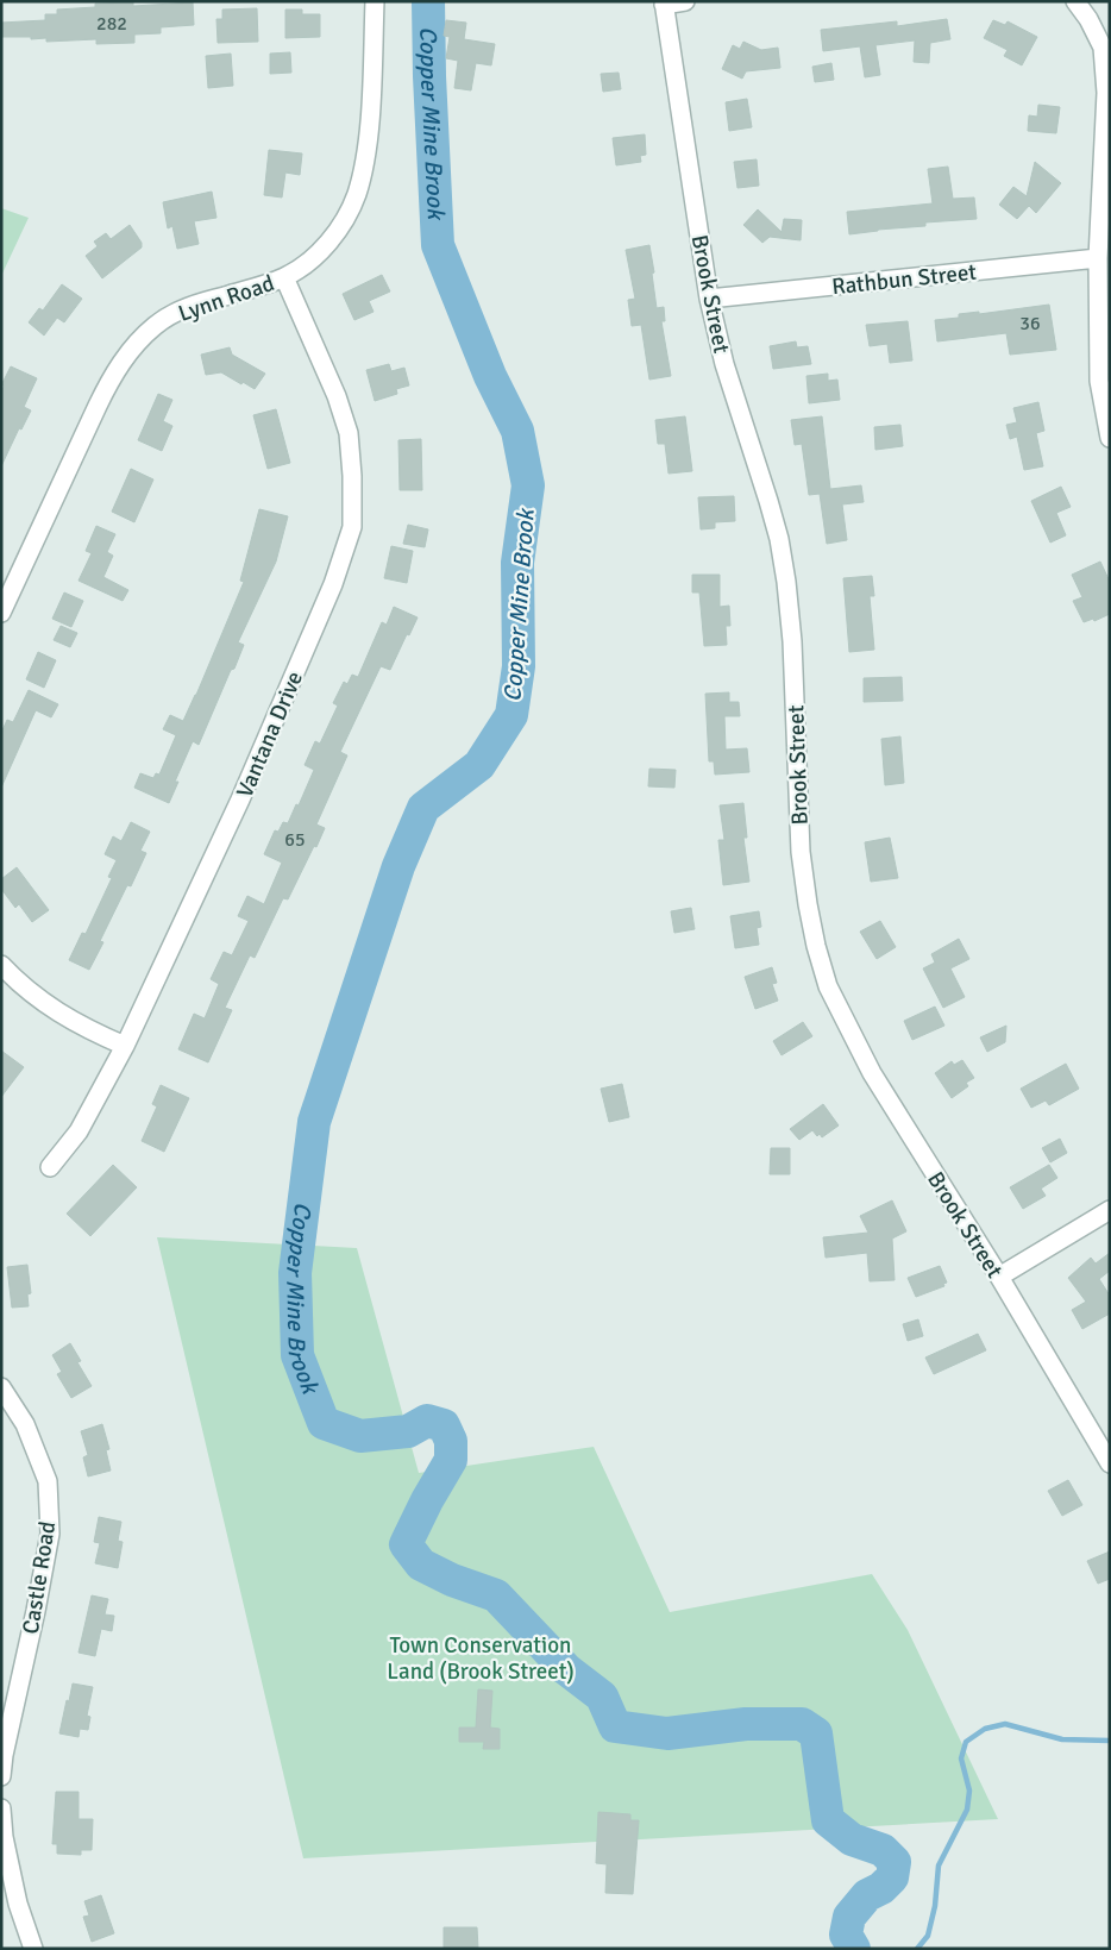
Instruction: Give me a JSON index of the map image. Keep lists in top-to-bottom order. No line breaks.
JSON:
{"streets":{"street":["Rathbun Street","Brook Street","Lynn Road","Vantana Drive","Castle Road"]},"crossings":[["Rathbun Street","Brook Street"],["Lynn Road","Vantana Drive"]],"water":["Copper Mine Brook"],"parks":["Town Conservation Land (Brook Street)"],"house_numbers":["282","36","65"]}
